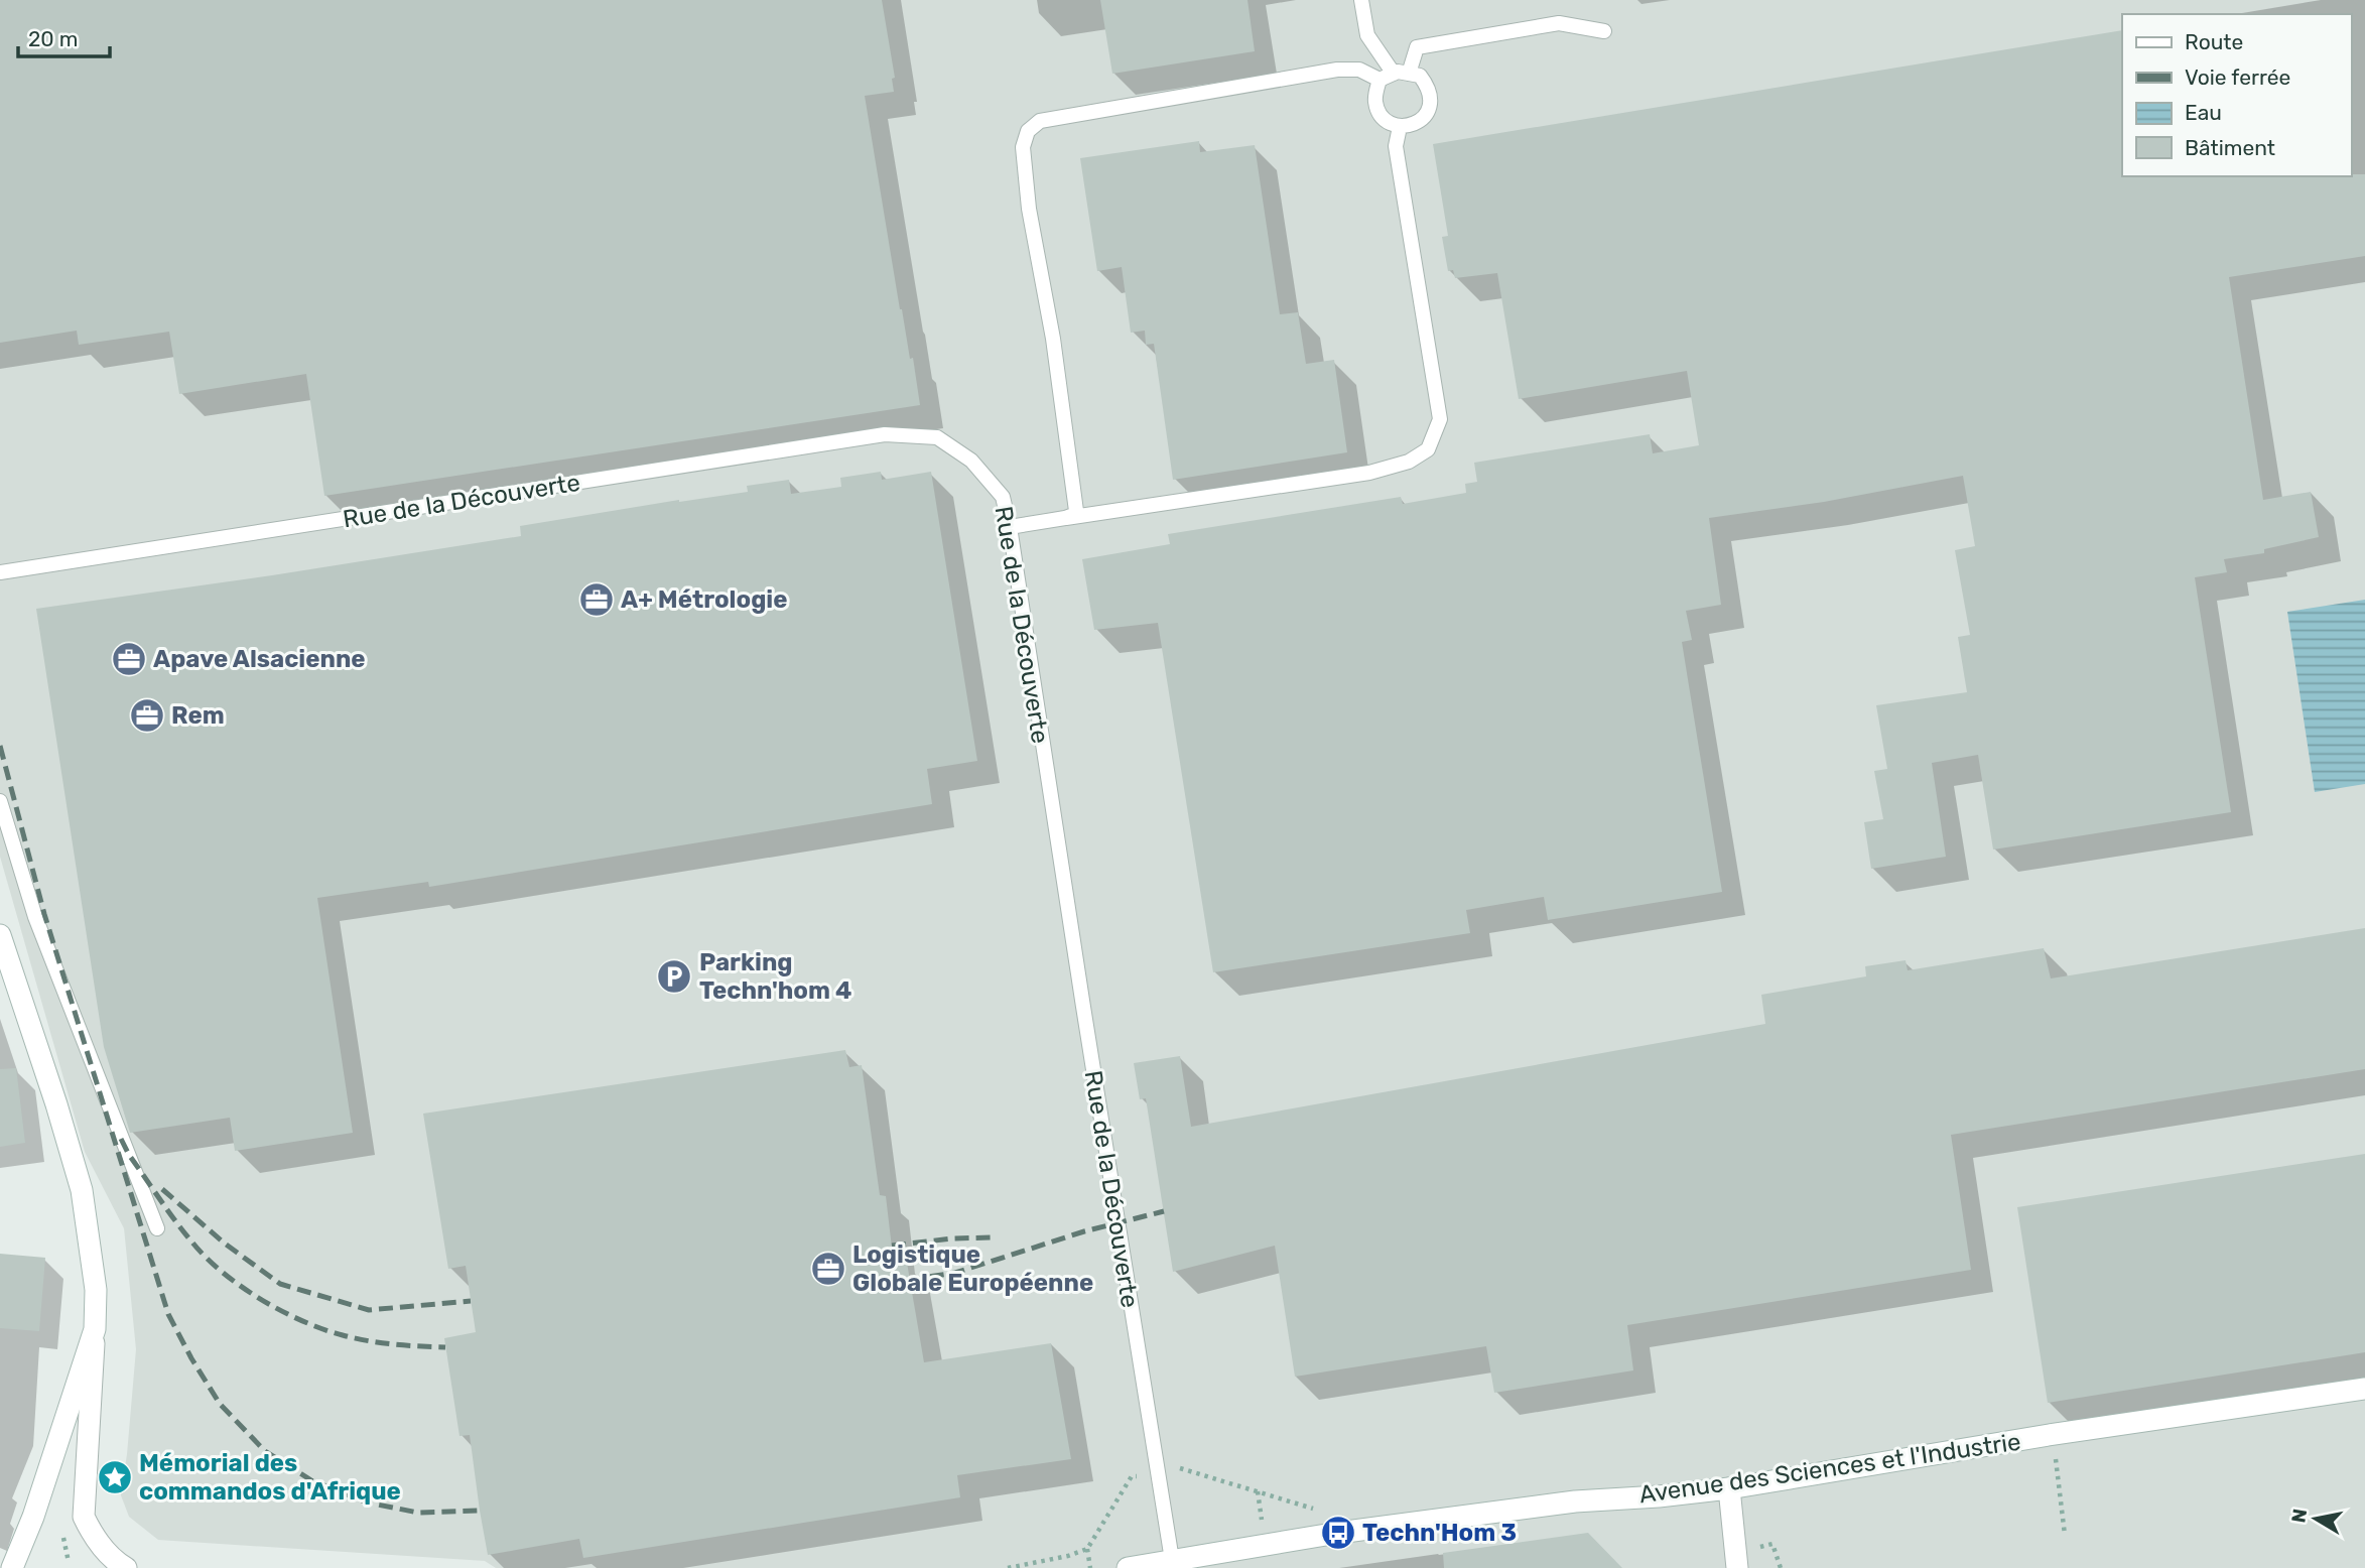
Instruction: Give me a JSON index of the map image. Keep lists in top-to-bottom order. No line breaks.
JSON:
{"streets":{"street":["Avenue des Sciences et l'Industrie"],"lane":["Rue de la Découverte"]},"crossings":[["Rue de la Découverte","Avenue des Sciences et l'Industrie"]],"places":{"office":["A+ Métrologie","Apave Alsacienne","Rem","Logistique Globale Européenne"],"parking":["Parking Techn'hom 4"],"place":["Mémorial des commandos d'Afrique"],"bus stop":["Techn'Hom 3"]},"legend":["Route","Voie ferrée","Eau","Bâtiment"],"scale_bar":"20 m","north":"left"}
